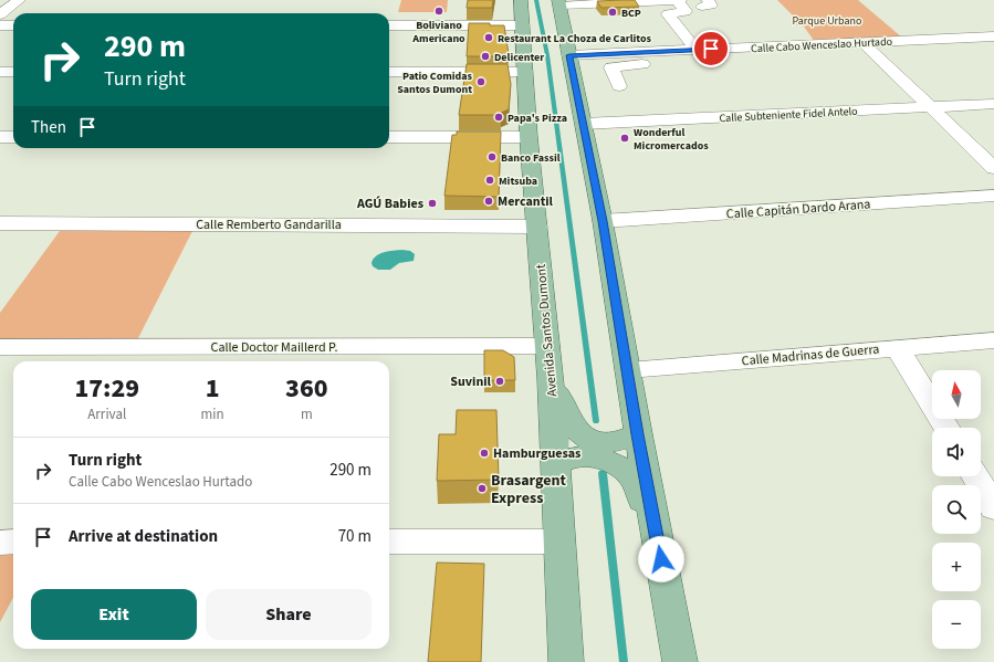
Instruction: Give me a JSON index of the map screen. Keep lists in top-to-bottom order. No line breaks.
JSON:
{"streets":{"main road":["Avenida Santos Dumont"],"street":["Calle Cabo Wenceslao Hurtado","Calle Subteniente Fidel Antelo","Calle Capitán Dardo Arana","Calle Remberto Gandarilla","Calle Doctor Maillerd P.","Calle Madrinas de Guerra"]},"crossings":[["Calle Remberto Gandarilla","Avenida Santos Dumont"],["Avenida Santos Dumont","Calle Doctor Maillerd P."]],"parks":["Parque Urbano"],"places":["Boliviano Americano","BCP","Restaurant La Choza de Carlitos","Delicenter","Patio Comidas Santos Dumont","Papa's Pizza","Wonderful Micromercados","Banco Fassil","Mitsuba","Mercantil","AGÚ Babies","Suvinil","Hamburguesas","Brasargent Express"],"north":"top","page":{"turn":["290 m","Turn right"],"then":"Then","eta":["17:29","Arrival","1","min","360","m"],"map_buttons":["+","−"],"list":[{"name":"Turn right","note":"Calle Cabo Wenceslao Hurtado","value":"290 m"},{"name":"Arrive at destination","value":"70 m"}],"buttons":["Exit","Share"]}}
